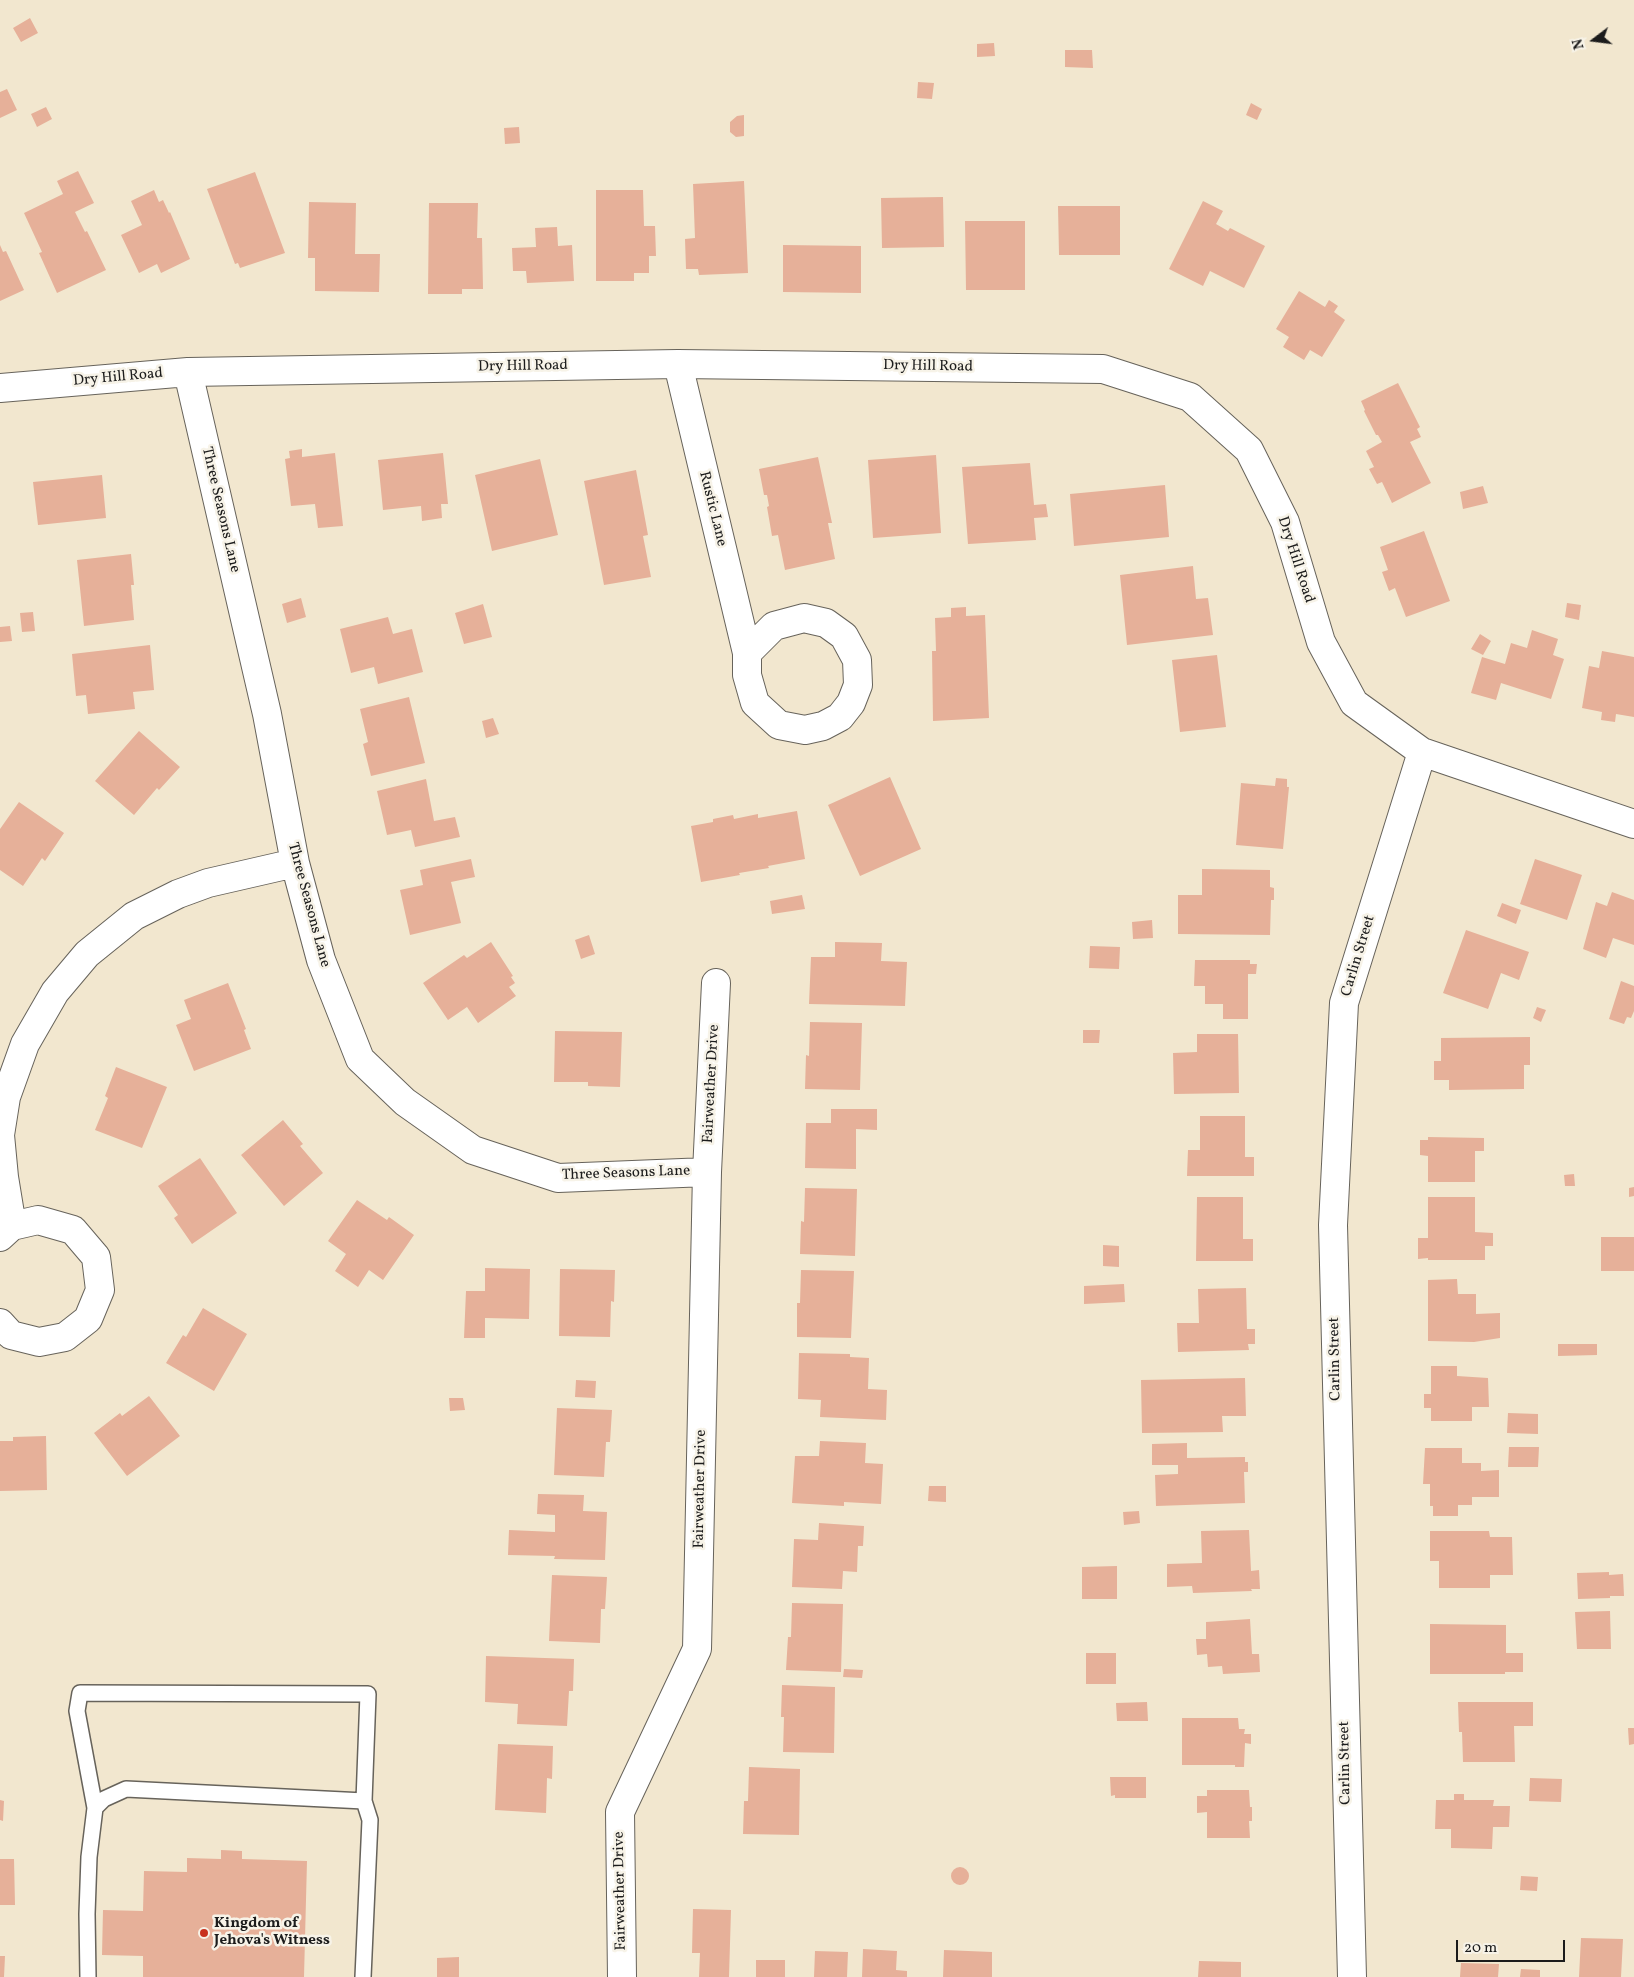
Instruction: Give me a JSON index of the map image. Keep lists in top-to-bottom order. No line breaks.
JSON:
{"streets":{"street":["Dry Hill Road","Rustic Lane","Three Seasons Lane","Carlin Street","Fairweather Drive"]},"crossings":[["Dry Hill Road","Rustic Lane"],["Dry Hill Road","Three Seasons Lane"],["Dry Hill Road","Carlin Street"],["Three Seasons Lane","Fairweather Drive"]],"places":["Kingdom of Jehova's Witness"],"scale_bar":"20 m","north":"left"}
